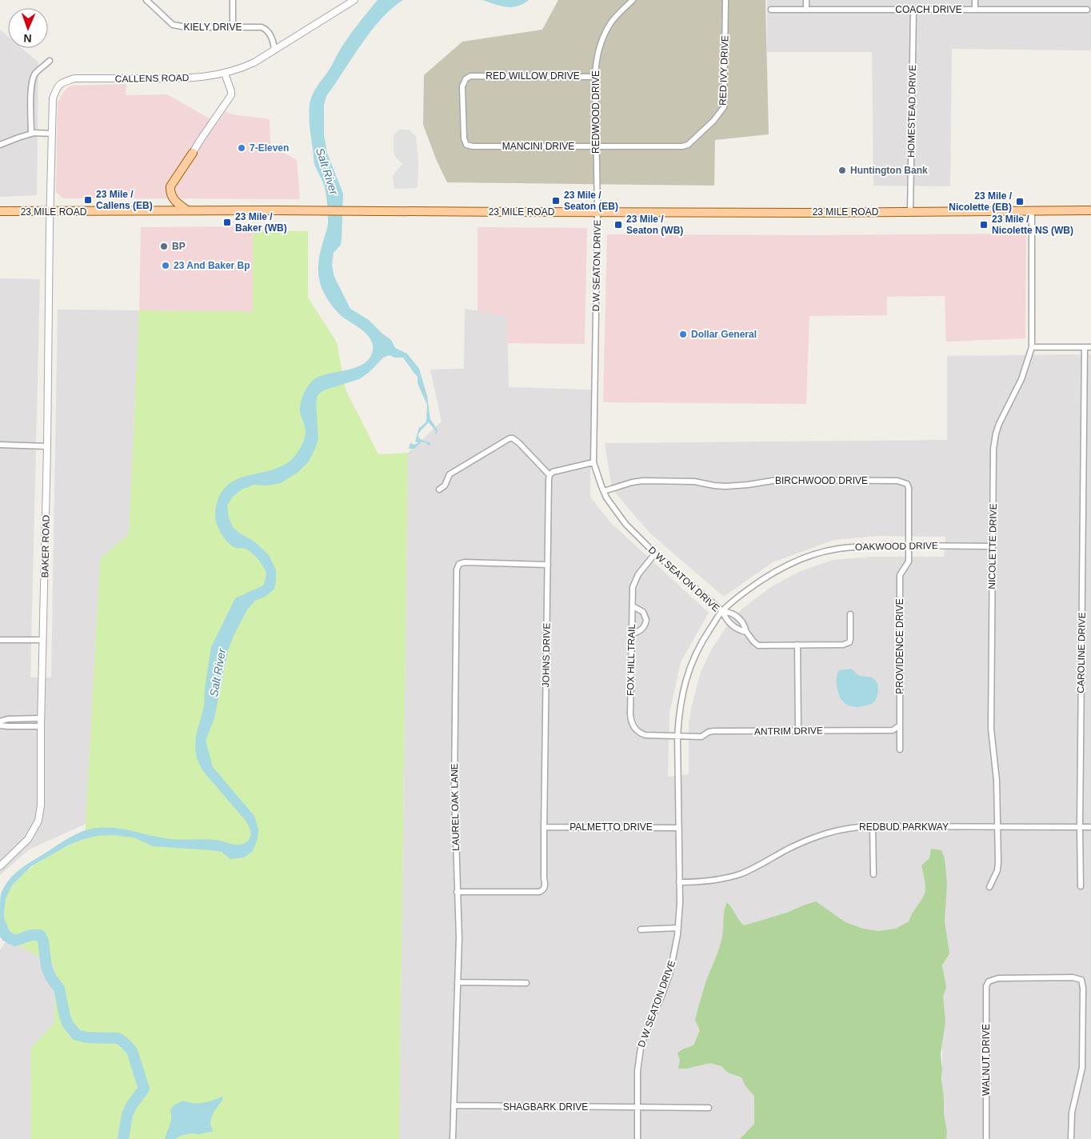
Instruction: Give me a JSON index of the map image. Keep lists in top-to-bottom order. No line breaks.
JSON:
{"streets":{"main road":["23 MILE ROAD"],"street":["COACH DRIVE","KIELY DRIVE","RED IVY DRIVE","RED WILLOW DRIVE","CALLENS ROAD","HOMESTEAD DRIVE","REDWOOD DRIVE","MANCINI DRIVE","D W SEATON DRIVE","BIRCHWOOD DRIVE","BAKER ROAD","OAKWOOD DRIVE","NICOLETTE DRIVE","PROVIDENCE DRIVE","CAROLINE DRIVE","JOHNS DRIVE","FOX HILL TRAIL","ANTRIM DRIVE","LAUREL OAK LANE","PALMETTO DRIVE","REDBUD PARKWAY","WALNUT DRIVE","SHAGBARK DRIVE"]},"crossings":[["COACH DRIVE","HOMESTEAD DRIVE"],["KIELY DRIVE","CALLENS ROAD"],["RED IVY DRIVE","MANCINI DRIVE"],["RED WILLOW DRIVE","REDWOOD DRIVE"],["RED WILLOW DRIVE","MANCINI DRIVE"],["CALLENS ROAD","23 MILE ROAD"],["CALLENS ROAD","BAKER ROAD"],["HOMESTEAD DRIVE","23 MILE ROAD"],["REDWOOD DRIVE","MANCINI DRIVE"],["REDWOOD DRIVE","23 MILE ROAD"],["REDWOOD DRIVE","D W SEATON DRIVE"],["23 MILE ROAD","D W SEATON DRIVE"],["23 MILE ROAD","BAKER ROAD"],["23 MILE ROAD","NICOLETTE DRIVE"],["D W SEATON DRIVE","BIRCHWOOD DRIVE"],["D W SEATON DRIVE","OAKWOOD DRIVE"],["D W SEATON DRIVE","FOX HILL TRAIL"],["D W SEATON DRIVE","ANTRIM DRIVE"],["D W SEATON DRIVE","PALMETTO DRIVE"],["D W SEATON DRIVE","REDBUD PARKWAY"],["D W SEATON DRIVE","SHAGBARK DRIVE"],["BIRCHWOOD DRIVE","OAKWOOD DRIVE"],["BIRCHWOOD DRIVE","PROVIDENCE DRIVE"],["OAKWOOD DRIVE","NICOLETTE DRIVE"],["OAKWOOD DRIVE","PROVIDENCE DRIVE"],["NICOLETTE DRIVE","REDBUD PARKWAY"],["PROVIDENCE DRIVE","ANTRIM DRIVE"],["CAROLINE DRIVE","REDBUD PARKWAY"],["JOHNS DRIVE","LAUREL OAK LANE"],["JOHNS DRIVE","PALMETTO DRIVE"],["FOX HILL TRAIL","ANTRIM DRIVE"],["LAUREL OAK LANE","SHAGBARK DRIVE"]],"water":["Salt River"],"places":{"other":["7-Eleven","Huntington Bank","BP","23 And Baker Bp","Dollar General"],"transit":["23 Mile / Callens (EB)","23 Mile / Seaton (EB)","23 Mile / Nicolette (EB)","23 Mile / Baker (WB)","23 Mile / Seaton (WB)","23 Mile / Nicolette NS (WB)"]},"north":"bottom"}
